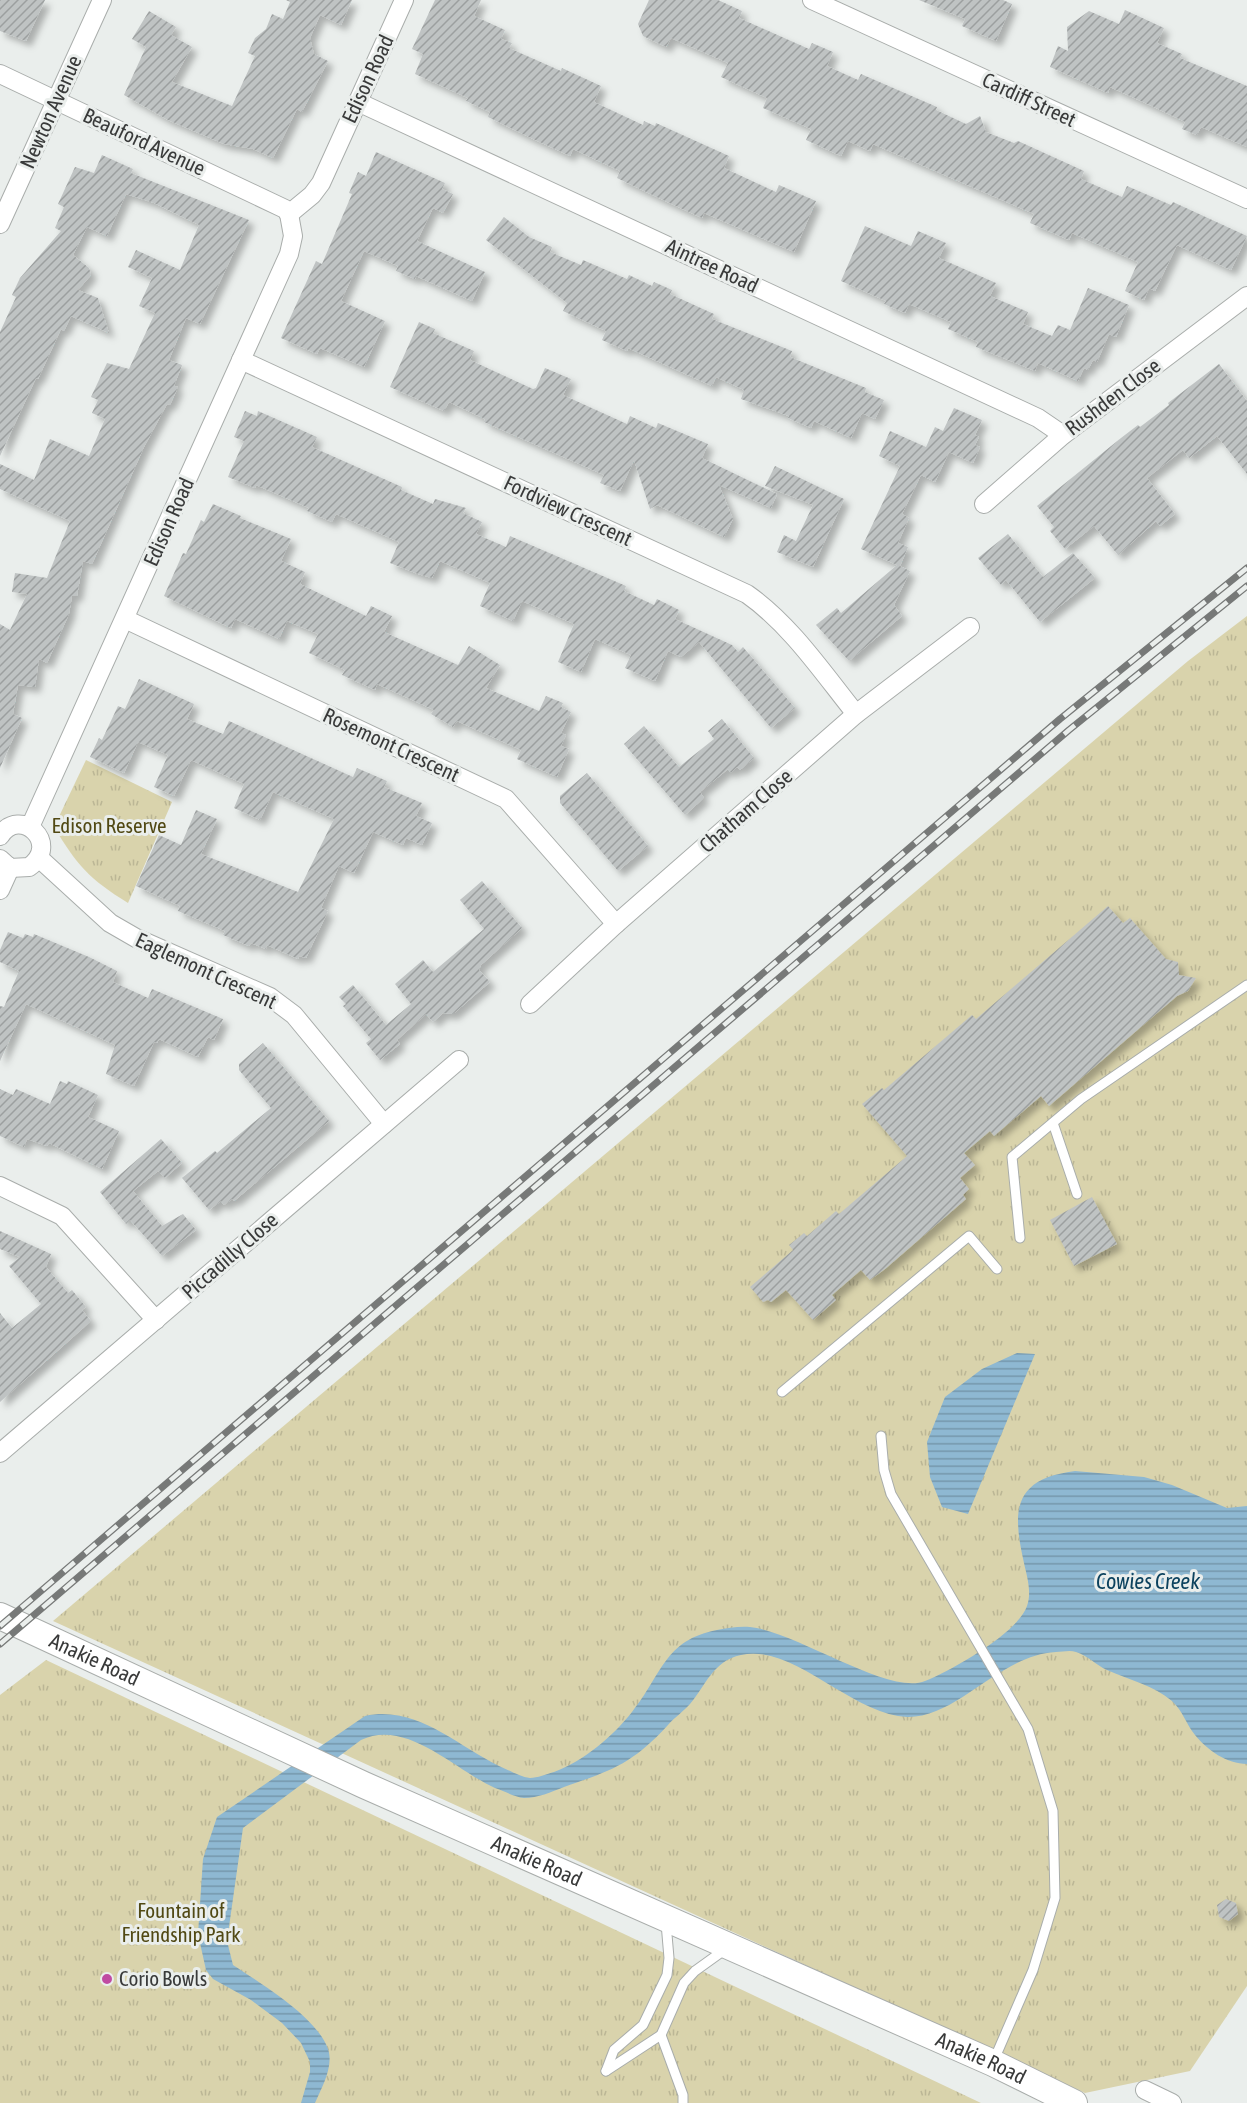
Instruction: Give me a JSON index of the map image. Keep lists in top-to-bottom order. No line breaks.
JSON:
{"streets":{"main road":["Anakie Road"],"street":["Edison Road","Cardiff Street","Newton Avenue","Beauford Avenue","Aintree Road","Rushden Close","Fordview Crescent","Rosemont Crescent","Chatham Close","Eaglemont Crescent","Piccadilly Close"]},"crossings":[["Edison Road","Beauford Avenue"],["Edison Road","Aintree Road"],["Edison Road","Fordview Crescent"],["Edison Road","Rosemont Crescent"],["Newton Avenue","Beauford Avenue"],["Aintree Road","Rushden Close"],["Fordview Crescent","Chatham Close"],["Rosemont Crescent","Chatham Close"],["Eaglemont Crescent","Piccadilly Close"]],"water":["Cowies Creek"],"parks":["Edison Reserve","Fountain of Friendship Park"],"places":["Corio Bowls"]}
